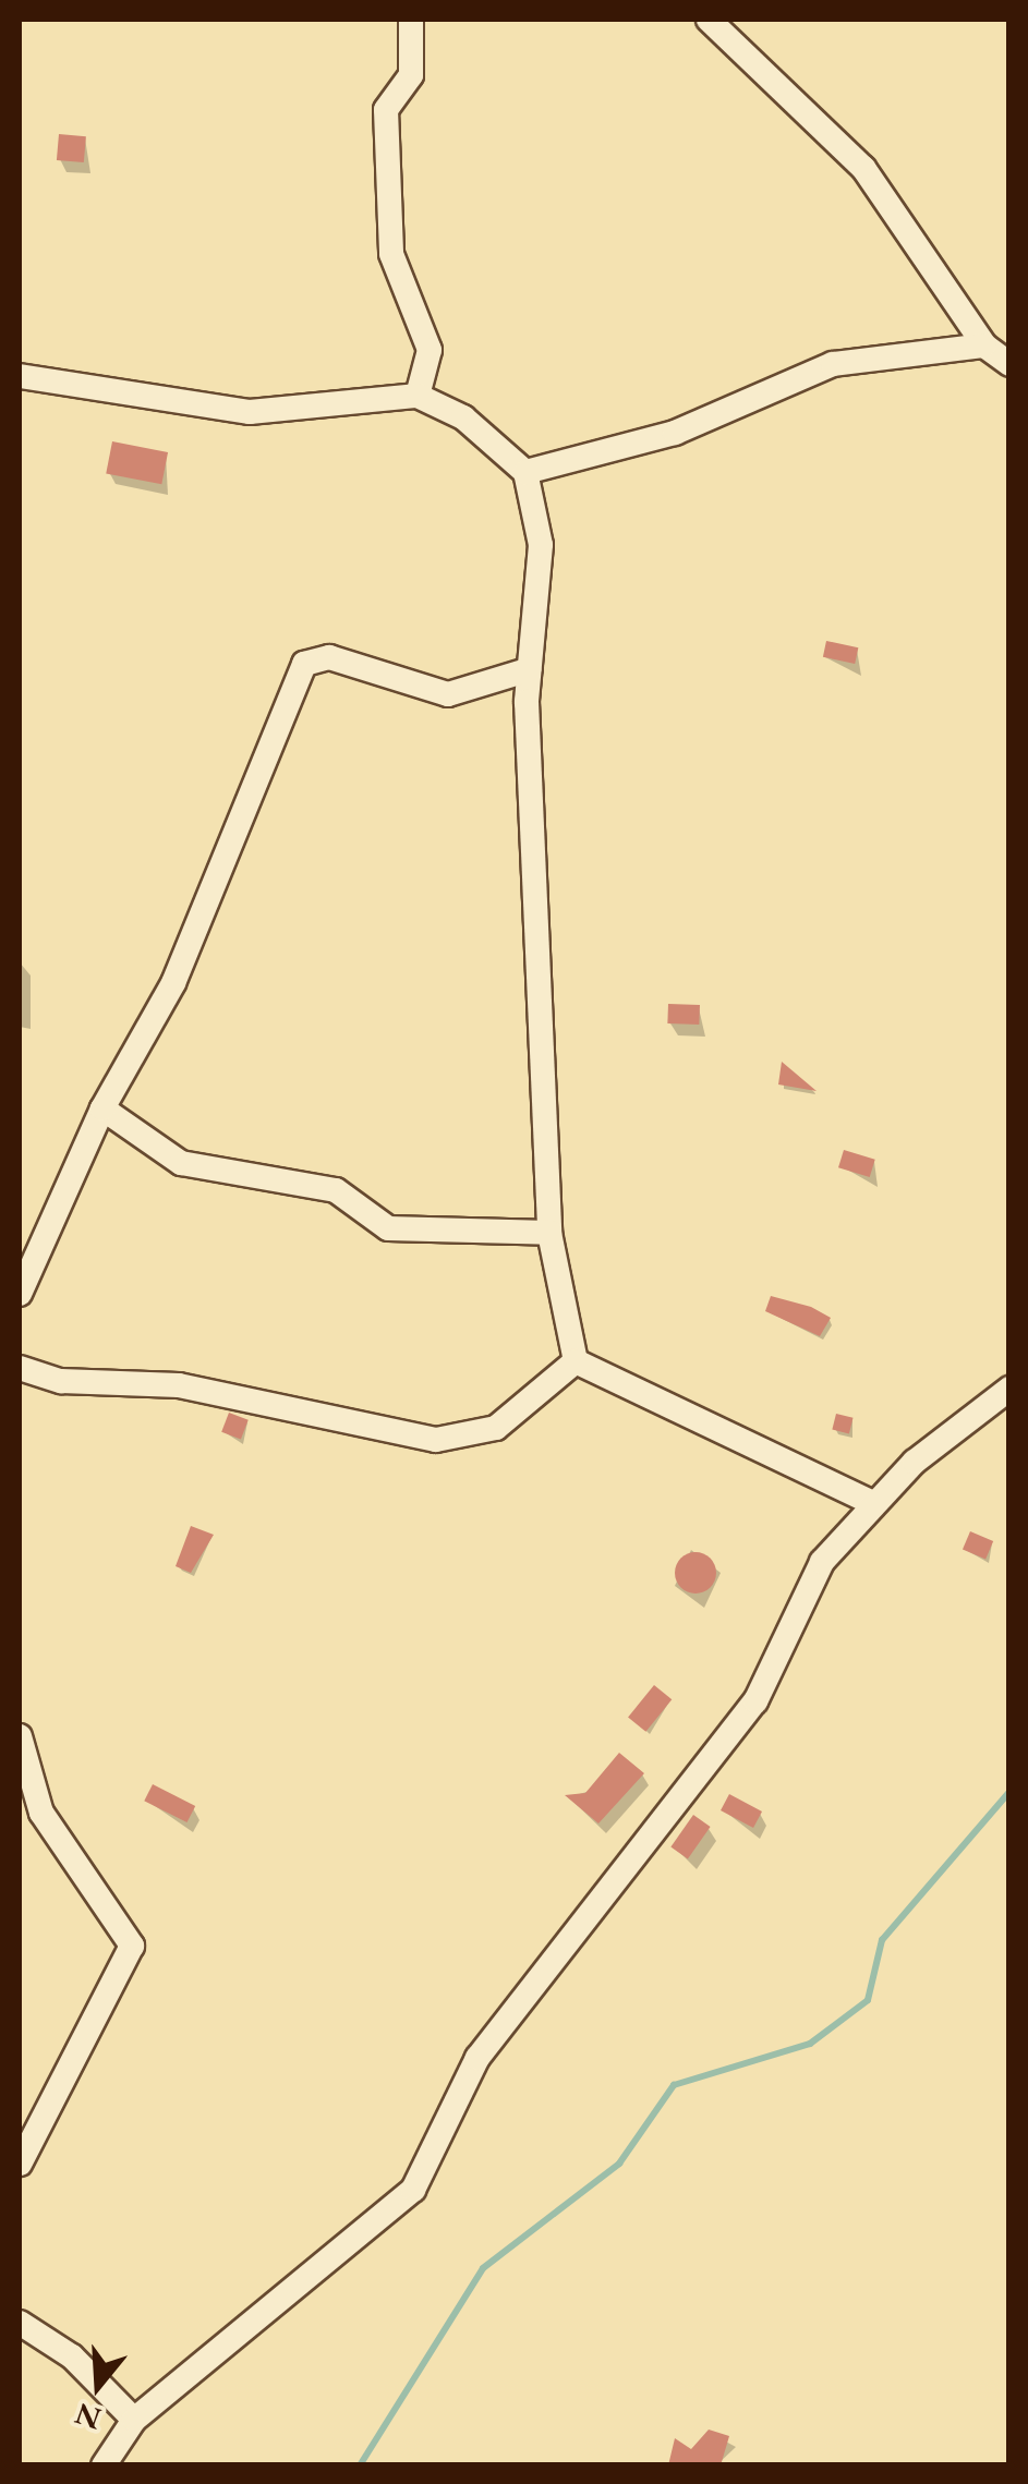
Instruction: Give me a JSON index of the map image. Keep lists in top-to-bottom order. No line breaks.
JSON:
{"north":"bottom"}
